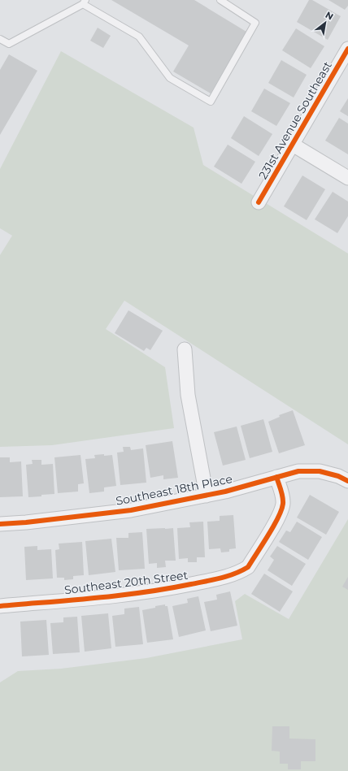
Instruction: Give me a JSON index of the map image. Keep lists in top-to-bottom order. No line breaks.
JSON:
{"streets":{"street":["231st Avenue Southeast","Southeast 18th Place","Southeast 20th Street"]},"crossings":[["Southeast 18th Place","Southeast 20th Street"]],"north":"top right"}
